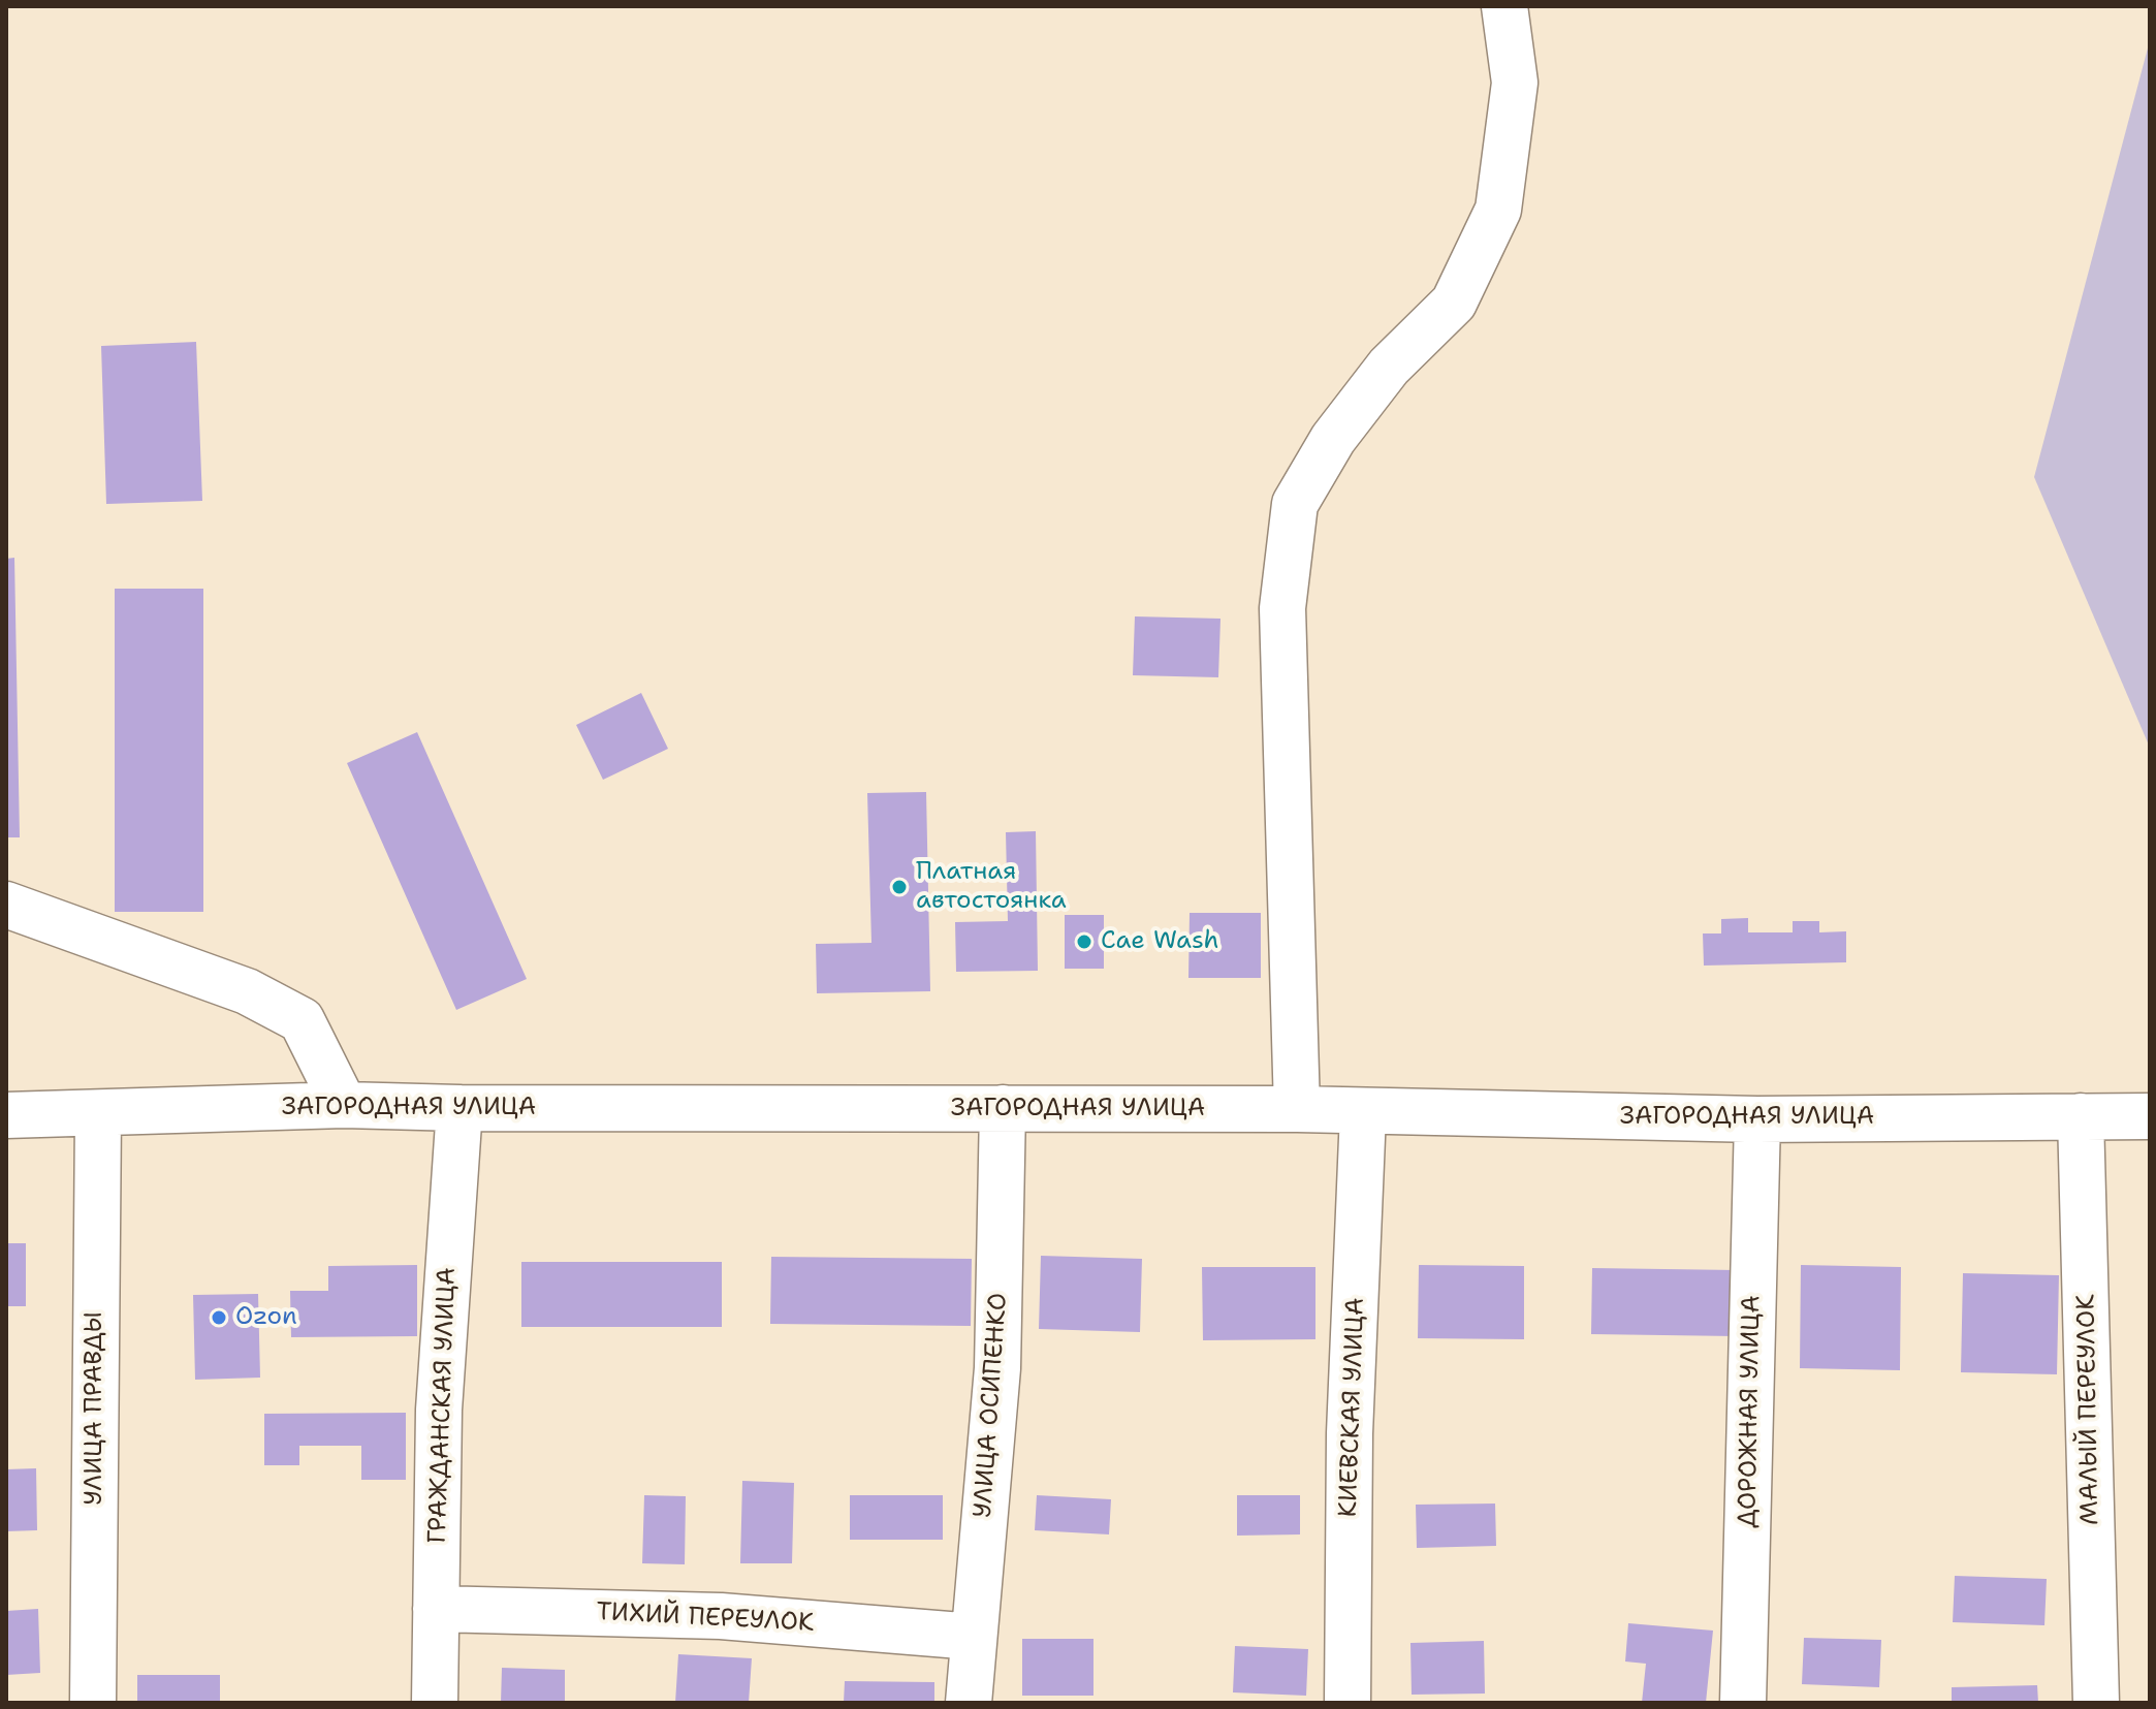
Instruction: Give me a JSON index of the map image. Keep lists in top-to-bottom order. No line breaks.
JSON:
{"streets":{"street":["ЗАГОРОДНАЯ УЛИЦА","ГРАЖДАНСКАЯ УЛИЦА","УЛИЦА ОСИПЕНКО","КИЕВСКАЯ УЛИЦА","УЛИЦА ПРАВДЫ","МАЛЫЙ ПЕРЕУЛОК","ДОРОЖНАЯ УЛИЦА","ТИХИЙ ПЕРЕУЛОК"]},"crossings":[["ЗАГОРОДНАЯ УЛИЦА","ГРАЖДАНСКАЯ УЛИЦА"],["ЗАГОРОДНАЯ УЛИЦА","УЛИЦА ОСИПЕНКО"],["ЗАГОРОДНАЯ УЛИЦА","КИЕВСКАЯ УЛИЦА"],["ЗАГОРОДНАЯ УЛИЦА","УЛИЦА ПРАВДЫ"],["ЗАГОРОДНАЯ УЛИЦА","МАЛЫЙ ПЕРЕУЛОК"],["ЗАГОРОДНАЯ УЛИЦА","ДОРОЖНАЯ УЛИЦА"],["ГРАЖДАНСКАЯ УЛИЦА","ТИХИЙ ПЕРЕУЛОК"],["УЛИЦА ОСИПЕНКО","ТИХИЙ ПЕРЕУЛОК"]],"places":["Платная автостоянка","Cae Wash","Ozon"]}
